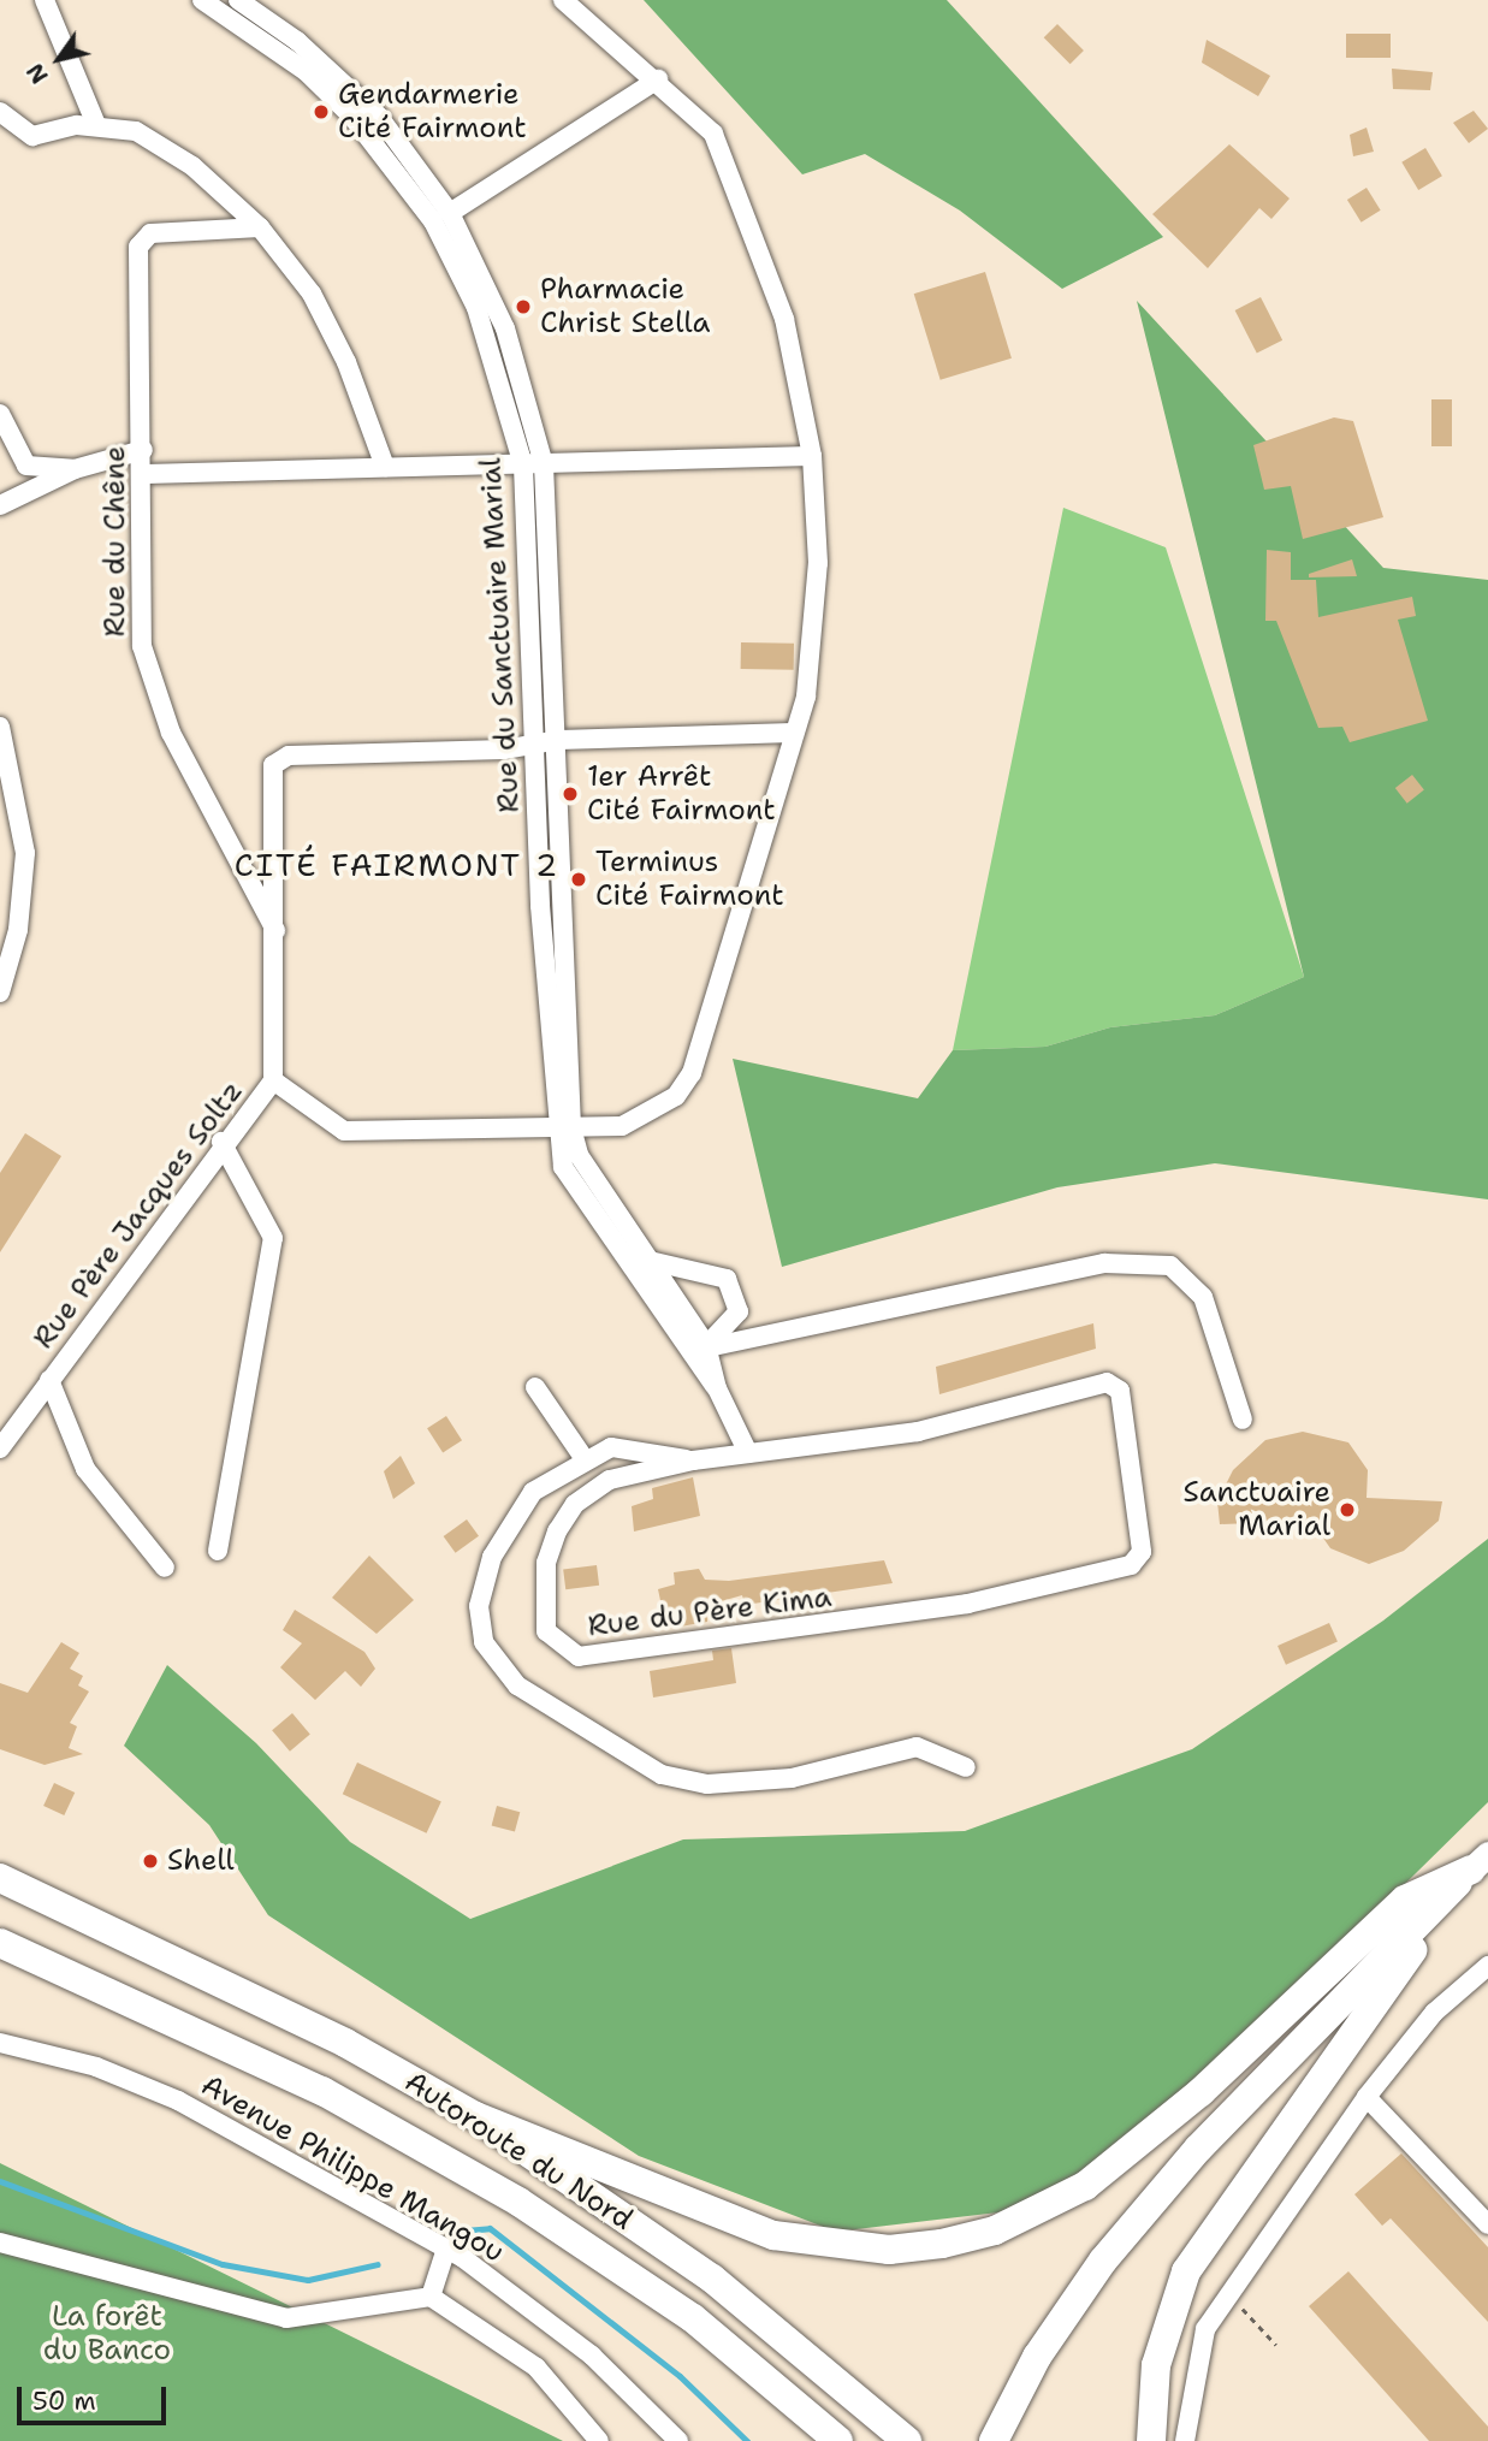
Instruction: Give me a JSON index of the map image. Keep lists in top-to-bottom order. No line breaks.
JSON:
{"streets":{"highway":["Autoroute du Nord"],"street":["Rue du Chêne","Rue du Sanctuaire Marial","Rue Père Jacques Soltz","Rue du Père Kima","Avenue Philippe Mangou"]},"crossings":[["Rue du Chêne","Rue Père Jacques Soltz"],["Rue du Sanctuaire Marial","Rue Père Jacques Soltz"],["Rue du Sanctuaire Marial","Rue du Père Kima"]],"districts":["CITÉ FAIRMONT 2"],"parks":["La forêt du Banco"],"places":["Gendarmerie Cité Fairmont","Pharmacie Christ Stella","1er Arrêt Cité Fairmont","Terminus Cité Fairmont","Sanctuaire Marial","Shell"],"scale_bar":"50 m","north":"bottom left"}
